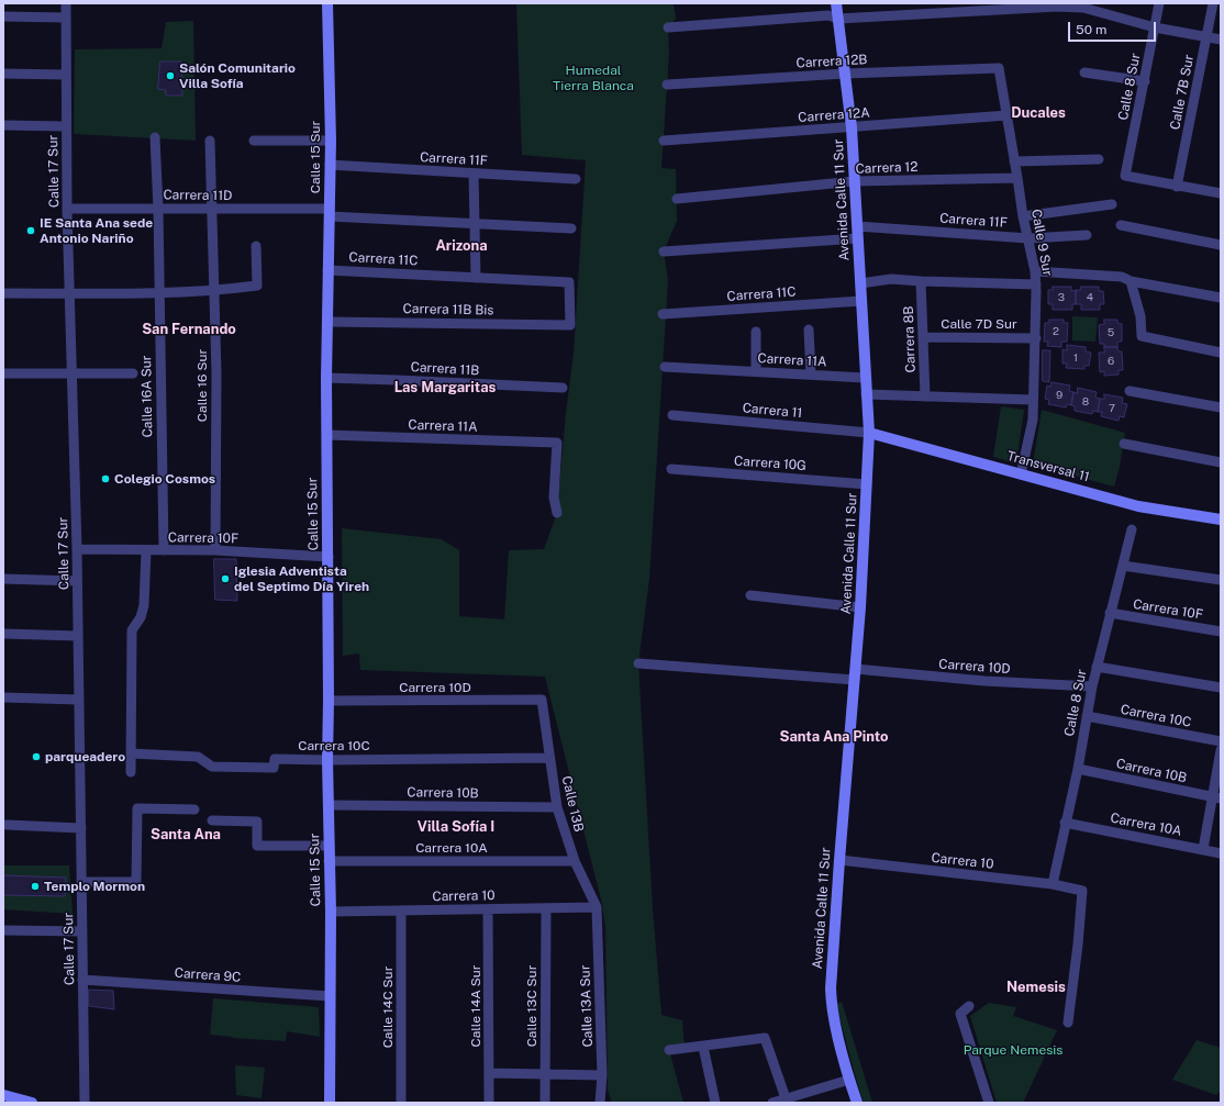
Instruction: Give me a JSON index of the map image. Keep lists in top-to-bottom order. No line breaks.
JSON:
{"streets":{"street":["Carrera 12B","Calle 8 Sur","Calle 7B Sur","Carrera 12A","Calle 15 Sur","Carrera 11F","Carrera 12","Calle 17 Sur","Carrera 11D","Avenida Calle 11 Sur","Calle 9 Sur","Carrera 11C","Carrera 11B Bis","Calle 7D Sur","Carrera 8B","Carrera 11A","Carrera 11B","Calle 16 Sur","Calle 16A Sur","Carrera 11","Carrera 10G","Transversal 11","Carrera 10F","Carrera 10D","Carrera 10C","Carrera 10B","Calle 13B","Carrera 10A","Carrera 10","Carrera 9C","Calle 14A Sur","Calle 13C Sur","Calle 13A Sur","Calle 14C Sur"]},"crossings":[["Carrera 12B","Avenida Calle 11 Sur"],["Carrera 12B","Calle 9 Sur"],["Calle 8 Sur","Calle 7B Sur"],["Calle 8 Sur","Carrera 10F"],["Calle 8 Sur","Carrera 10D"],["Calle 8 Sur","Carrera 10C"],["Calle 8 Sur","Carrera 10B"],["Calle 8 Sur","Carrera 10A"],["Calle 8 Sur","Carrera 10"],["Carrera 12A","Avenida Calle 11 Sur"],["Carrera 12A","Calle 9 Sur"],["Calle 15 Sur","Carrera 11F"],["Calle 15 Sur","Carrera 11D"],["Calle 15 Sur","Carrera 11C"],["Calle 15 Sur","Carrera 11B Bis"],["Calle 15 Sur","Carrera 11A"],["Calle 15 Sur","Carrera 11B"],["Calle 15 Sur","Carrera 10F"],["Calle 15 Sur","Carrera 10D"],["Calle 15 Sur","Carrera 10C"],["Calle 15 Sur","Carrera 10B"],["Calle 15 Sur","Carrera 10A"],["Calle 15 Sur","Carrera 10"],["Calle 15 Sur","Carrera 9C"],["Carrera 11F","Avenida Calle 11 Sur"],["Carrera 11F","Calle 9 Sur"],["Carrera 12","Avenida Calle 11 Sur"],["Carrera 12","Calle 9 Sur"],["Calle 17 Sur","Carrera 11D"],["Calle 17 Sur","Carrera 10F"],["Calle 17 Sur","Carrera 9C"],["Carrera 11D","Calle 16 Sur"],["Carrera 11D","Calle 16A Sur"],["Avenida Calle 11 Sur","Carrera 11C"],["Avenida Calle 11 Sur","Carrera 11A"],["Avenida Calle 11 Sur","Carrera 11"],["Avenida Calle 11 Sur","Carrera 10G"],["Avenida Calle 11 Sur","Transversal 11"],["Avenida Calle 11 Sur","Carrera 10D"],["Avenida Calle 11 Sur","Carrera 10"],["Calle 9 Sur","Calle 7D Sur"],["Calle 9 Sur","Transversal 11"],["Carrera 11C","Carrera 11B Bis"],["Calle 7D Sur","Carrera 8B"],["Calle 16 Sur","Carrera 10F"],["Calle 16A Sur","Carrera 10F"],["Carrera 11","Transversal 11"],["Carrera 10D","Calle 13B"],["Carrera 10C","Calle 13B"],["Carrera 10B","Calle 13B"],["Calle 13B","Carrera 10A"],["Calle 13B","Carrera 10"],["Calle 13B","Calle 13A Sur"],["Carrera 10","Calle 14A Sur"],["Carrera 10","Calle 13C Sur"],["Carrera 10","Calle 13A Sur"],["Carrera 10","Calle 14C Sur"]],"districts":["Ducales","Arizona","San Fernando","Las Margaritas","Santa Ana Pinto","Villa Sofía I","Santa Ana","Nemesis"],"parks":["Humedal Tierra Blanca","Parque Nemesis"],"places":["Salón Comunitario Villa Sofía","IE Santa Ana sede Antonio Nariño","Colegio Cosmos","Iglesia Adventista del Septimo Día Yireh","parqueadero","Templo Mormon"],"house_numbers":["3","4","2","5","1","6","9","8","7"],"scale_bar":"50 m"}
